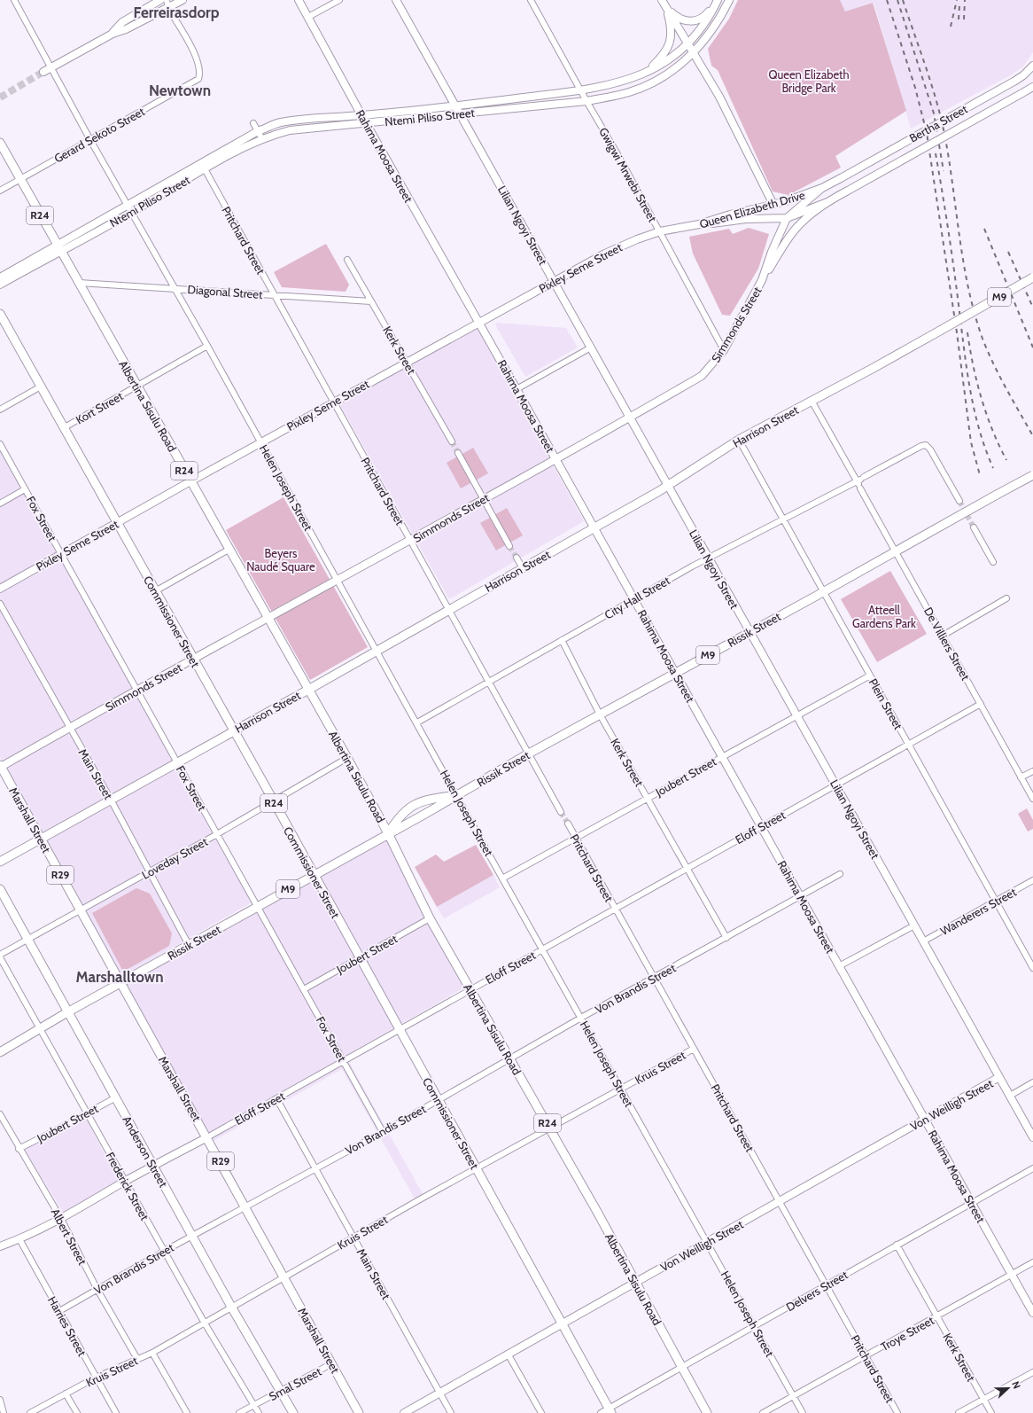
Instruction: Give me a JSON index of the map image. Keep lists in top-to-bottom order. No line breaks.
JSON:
{"streets":{"main road":["R24","M9","Albertina Sisulu Road","Harrison Street","Commissioner Street","Rissik Street","Marshall Street","R29","Anderson Street"],"street":["Ntemi Piliso Street","Bertha Street","Gerard Sekoto Street","Rahima Moosa Street","Gwigwi Mrwebi Street","Queen Elizabeth Drive","Lilian Ngoyi Street","Pritchard Street","Pixley Seme Street","Diagonal Street","Simmonds Street","Kerk Street","Kort Street","Helen Joseph Street","Fox Street","City Hall Street","De Villiers Street","Plein Street","Main Street","Joubert Street","Eloff Street","Loveday Street","Wanderers Street","Von Brandis Street","Kruis Street","Von Weilligh Street","Frederick Street","Albert Street","Delvers Street","Harries Street","Troye Street","Smal Street"]},"crossings":[["Ntemi Piliso Street","Rahima Moosa Street"],["Ntemi Piliso Street","Gwigwi Mrwebi Street"],["Ntemi Piliso Street","Lilian Ngoyi Street"],["Ntemi Piliso Street","Pritchard Street"],["Ntemi Piliso Street","Albertina Sisulu Road"],["Ntemi Piliso Street","Helen Joseph Street"],["Bertha Street","Queen Elizabeth Drive"],["Gerard Sekoto Street","Albertina Sisulu Road"],["Gerard Sekoto Street","Helen Joseph Street"],["Rahima Moosa Street","Pixley Seme Street"],["Rahima Moosa Street","Simmonds Street"],["Rahima Moosa Street","Harrison Street"],["Rahima Moosa Street","City Hall Street"],["Rahima Moosa Street","Rissik Street"],["Rahima Moosa Street","Joubert Street"],["Rahima Moosa Street","Eloff Street"],["Rahima Moosa Street","Von Brandis Street"],["Rahima Moosa Street","Von Weilligh Street"],["Rahima Moosa Street","Delvers Street"],["Rahima Moosa Street","Troye Street"],["Gwigwi Mrwebi Street","Queen Elizabeth Drive"],["Gwigwi Mrwebi Street","Pixley Seme Street"],["Gwigwi Mrwebi Street","Simmonds Street"],["Queen Elizabeth Drive","Pixley Seme Street"],["Queen Elizabeth Drive","Simmonds Street"],["Lilian Ngoyi Street","Pixley Seme Street"],["Lilian Ngoyi Street","Simmonds Street"],["Lilian Ngoyi Street","Harrison Street"],["Lilian Ngoyi Street","City Hall Street"],["Lilian Ngoyi Street","Rissik Street"],["Lilian Ngoyi Street","Joubert Street"],["Lilian Ngoyi Street","Eloff Street"],["Lilian Ngoyi Street","Wanderers Street"],["Lilian Ngoyi Street","Von Weilligh Street"],["Pritchard Street","Pixley Seme Street"],["Pritchard Street","Diagonal Street"],["Pritchard Street","Simmonds Street"],["Pritchard Street","Harrison Street"],["Pritchard Street","City Hall Street"],["Pritchard Street","Rissik Street"],["Pritchard Street","Joubert Street"],["Pritchard Street","Eloff Street"],["Pritchard Street","Von Brandis Street"],["Pritchard Street","Kruis Street"],["Pritchard Street","Von Weilligh Street"],["Pritchard Street","Delvers Street"],["Pritchard Street","Troye Street"],["Pixley Seme Street","Kerk Street"],["Pixley Seme Street","Albertina Sisulu Road"],["Pixley Seme Street","Helen Joseph Street"],["Pixley Seme Street","Fox Street"],["Pixley Seme Street","Commissioner Street"],["Diagonal Street","Kerk Street"],["Diagonal Street","Albertina Sisulu Road"],["Diagonal Street","Helen Joseph Street"],["Simmonds Street","Albertina Sisulu Road"],["Simmonds Street","Helen Joseph Street"],["Simmonds Street","Fox Street"],["Simmonds Street","Commissioner Street"],["Simmonds Street","Main Street"],["Simmonds Street","Marshall Street"],["Kerk Street","City Hall Street"],["Kerk Street","Rissik Street"],["Kerk Street","Joubert Street"],["Kerk Street","Eloff Street"],["Kerk Street","Von Brandis Street"],["Kerk Street","Delvers Street"],["Kerk Street","Troye Street"],["Albertina Sisulu Road","Kort Street"],["Albertina Sisulu Road","Harrison Street"],["Albertina Sisulu Road","Rissik Street"],["Albertina Sisulu Road","Joubert Street"],["Albertina Sisulu Road","Eloff Street"],["Albertina Sisulu Road","Loveday Street"],["Albertina Sisulu Road","Von Brandis Street"],["Albertina Sisulu Road","Kruis Street"],["Albertina Sisulu Road","Von Weilligh Street"],["Albertina Sisulu Road","Delvers Street"],["Kort Street","Helen Joseph Street"],["Kort Street","Commissioner Street"],["Harrison Street","Helen Joseph Street"],["Harrison Street","Fox Street"],["Harrison Street","Commissioner Street"],["Harrison Street","De Villiers Street"],["Harrison Street","Plein Street"],["Harrison Street","Main Street"],["Harrison Street","Marshall Street"],["Helen Joseph Street","City Hall Street"],["Helen Joseph Street","Rissik Street"],["Helen Joseph Street","Joubert Street"],["Helen Joseph Street","Eloff Street"],["Helen Joseph Street","Von Brandis Street"],["Helen Joseph Street","Kruis Street"],["Helen Joseph Street","Von Weilligh Street"],["Helen Joseph Street","Delvers Street"],["Helen Joseph Street","Troye Street"],["Fox Street","Rissik Street"],["Fox Street","Joubert Street"],["Fox Street","Eloff Street"],["Fox Street","Loveday Street"],["Fox Street","Von Brandis Street"],["City Hall Street","De Villiers Street"],["City Hall Street","Plein Street"],["Commissioner Street","Rissik Street"],["Commissioner Street","Joubert Street"],["Commissioner Street","Eloff Street"],["Commissioner Street","Loveday Street"],["Commissioner Street","Von Brandis Street"],["Commissioner Street","Kruis Street"],["Commissioner Street","Von Weilligh Street"],["Commissioner Street","Delvers Street"],["Rissik Street","De Villiers Street"],["Rissik Street","Plein Street"],["Rissik Street","Main Street"],["Rissik Street","Marshall Street"],["Rissik Street","Anderson Street"],["Rissik Street","Frederick Street"],["De Villiers Street","Eloff Street"],["Plein Street","Joubert Street"],["Plein Street","Eloff Street"],["Plein Street","Wanderers Street"],["Main Street","Eloff Street"],["Main Street","Loveday Street"],["Main Street","Von Brandis Street"],["Main Street","Kruis Street"],["Main Street","Von Weilligh Street"],["Joubert Street","Anderson Street"],["Joubert Street","Frederick Street"],["Joubert Street","Albert Street"],["Marshall Street","Eloff Street"],["Marshall Street","Loveday Street"],["Marshall Street","Von Brandis Street"],["Marshall Street","Kruis Street"],["Marshall Street","Smal Street"],["Eloff Street","Anderson Street"],["Eloff Street","Frederick Street"],["Eloff Street","Albert Street"],["Eloff Street","Harries Street"],["Loveday Street","Anderson Street"],["Loveday Street","Frederick Street"],["Von Brandis Street","Anderson Street"],["Von Brandis Street","Frederick Street"],["Von Brandis Street","Albert Street"],["Von Brandis Street","Harries Street"],["Kruis Street","Anderson Street"],["Kruis Street","Frederick Street"],["Kruis Street","Albert Street"],["Kruis Street","Harries Street"],["Anderson Street","Smal Street"],["Frederick Street","Smal Street"]],"districts":["Ferreirasdorp","Newtown","Marshalltown"],"parks":["Queen Elizabeth Bridge Park","Beyers Naudé Square","Atteell Gardens Park"],"north":"right"}
